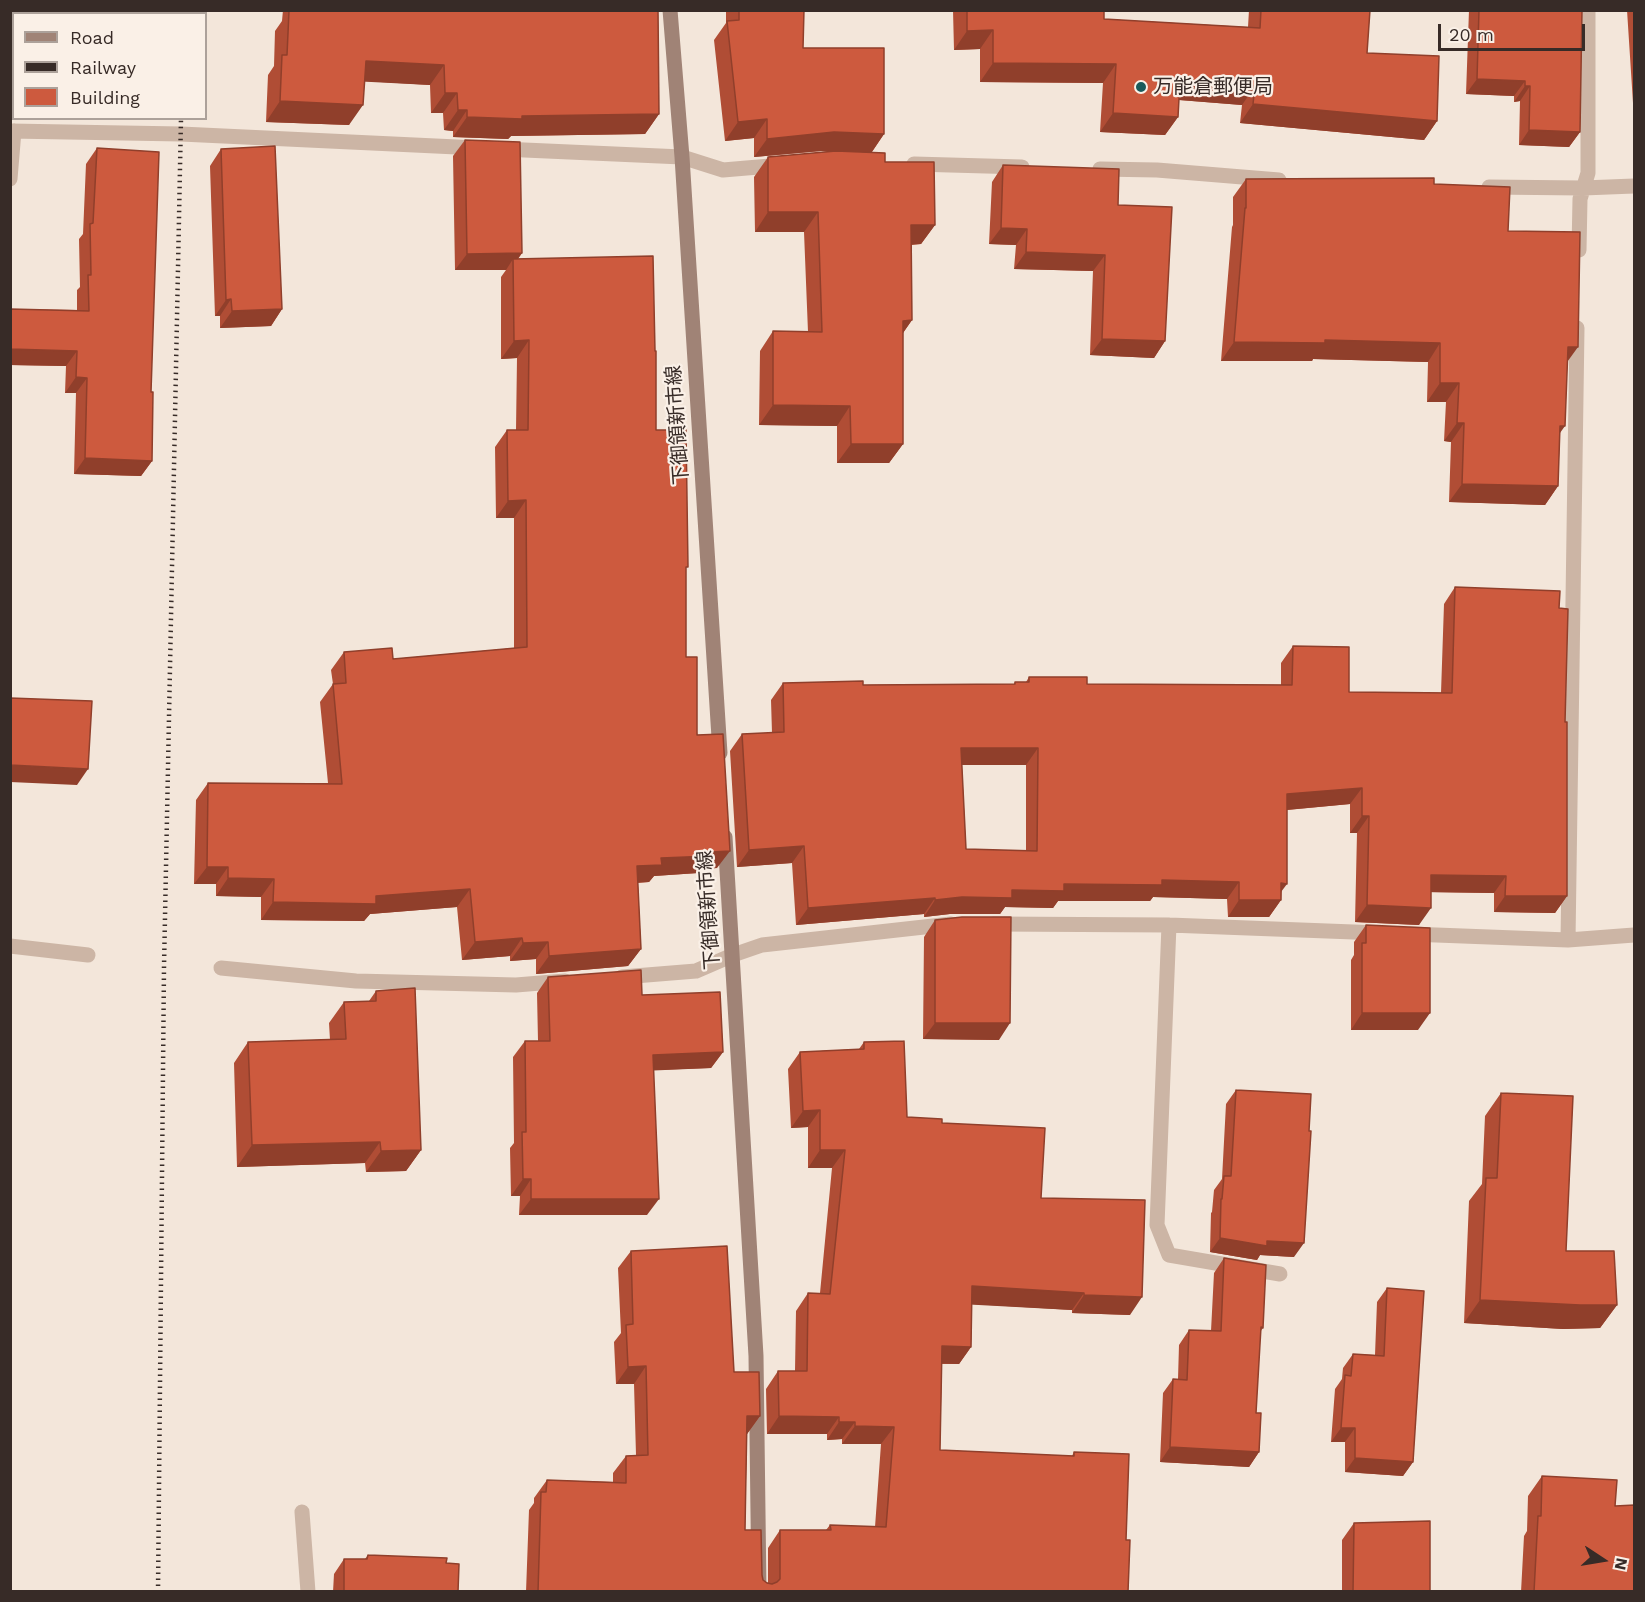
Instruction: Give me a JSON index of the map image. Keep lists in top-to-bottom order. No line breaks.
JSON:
{"streets":{"main road":["下御領新市線"]},"places":["万能倉郵便局"],"legend":["Road","Railway","Building"],"scale_bar":"20 m","north":"right"}
